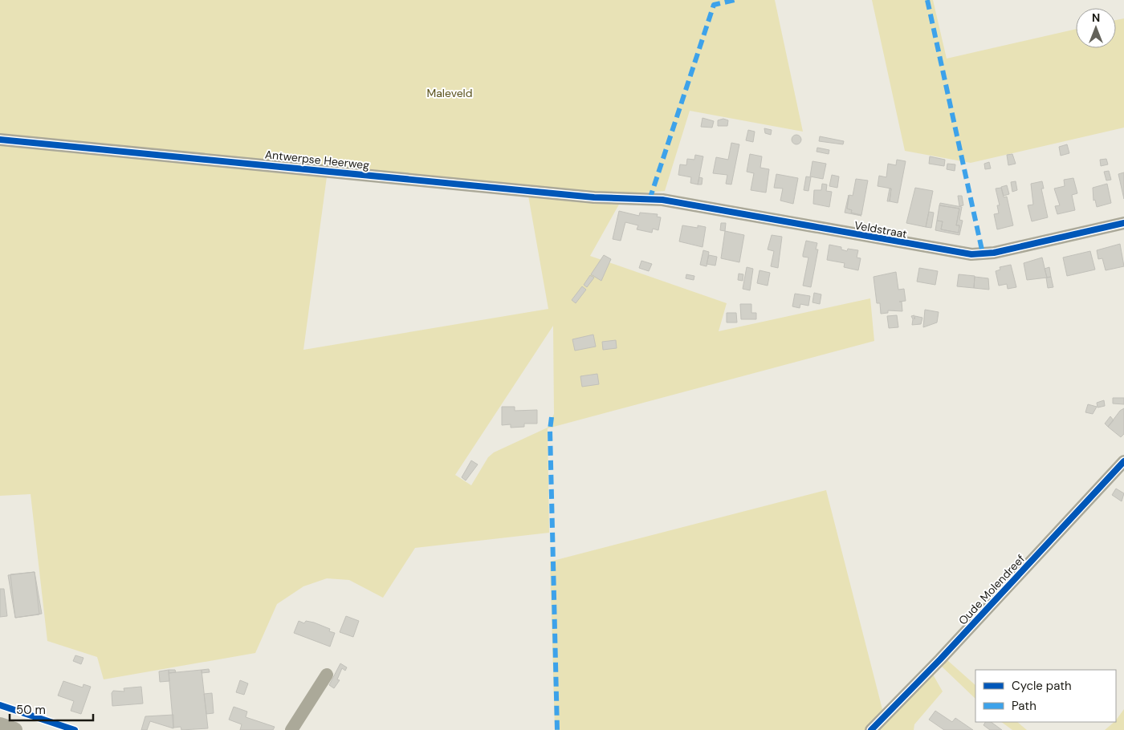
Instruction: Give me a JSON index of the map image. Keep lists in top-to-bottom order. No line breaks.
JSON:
{"streets":{"street":["Antwerpse Heerweg","Veldstraat","Oude Molendreef"]},"crossings":[["Antwerpse Heerweg","Veldstraat"]],"parks":["Maleveld"],"legend":["Cycle path","Path"],"scale_bar":"50 m","north":"top"}
